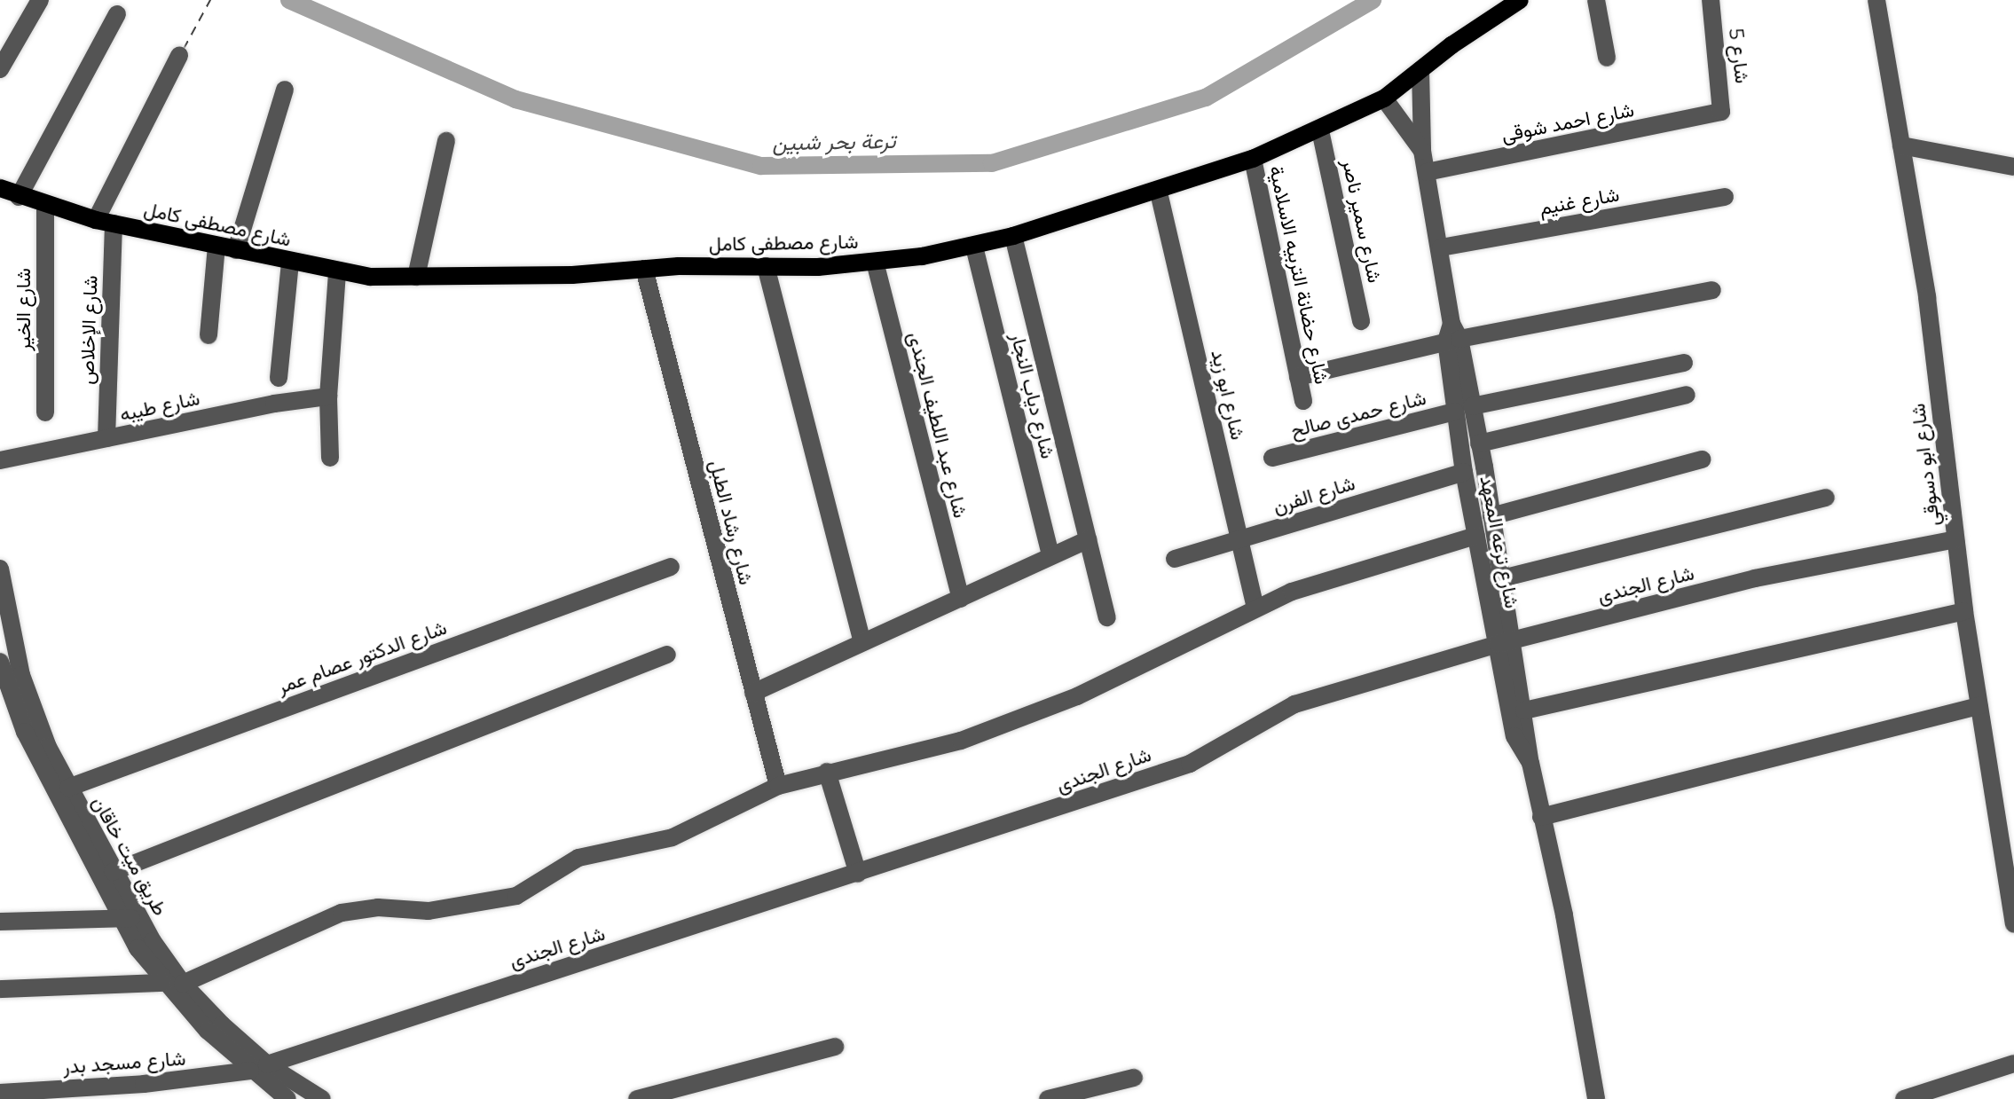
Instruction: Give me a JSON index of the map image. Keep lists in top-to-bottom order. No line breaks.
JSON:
{"streets":{"main road":["شارع مصطفى كامل"],"street":["شارع 5","شارع احمد شوقى","شارع غنيم","شارع سمير ناصر","شارع حضانة التربيه الاسلامية","شارع الخير","شارع الإخلاص","شارع ابو زيد","شارع دياب النجار","شارع طيبه","شارع حمدى صالح","شارع عبد اللطيف الجندى","شارع ابو دسوقي","شارع الفرن","شارع رشاد الطبل","شارع ترعه المعهد","شارع الجندى","شارع الدكتور عصام عمر","طريق ميت خاقان","شارع مسجد بدر"]},"crossings":[["شارع 5","شارع احمد شوقى"],["شارع احمد شوقى","شارع ترعه المعهد"],["شارع غنيم","شارع ترعه المعهد"],["شارع سمير ناصر","شارع مصطفى كامل"],["شارع مصطفى كامل","شارع حضانة التربيه الاسلامية"],["شارع مصطفى كامل","شارع الخير"],["شارع مصطفى كامل","شارع الإخلاص"],["شارع مصطفى كامل","شارع ابو زيد"],["شارع مصطفى كامل","شارع دياب النجار"],["شارع مصطفى كامل","شارع عبد اللطيف الجندى"],["شارع مصطفى كامل","شارع رشاد الطبل"],["شارع مصطفى كامل","شارع ترعه المعهد"],["شارع الإخلاص","شارع طيبه"],["شارع ابو زيد","شارع الفرن"],["شارع حمدى صالح","شارع ترعه المعهد"],["شارع ابو دسوقي","شارع الجندى"],["شارع الفرن","شارع ترعه المعهد"],["شارع ترعه المعهد","شارع الجندى"],["شارع الجندى","طريق ميت خاقان"],["شارع الجندى","شارع مسجد بدر"],["شارع الدكتور عصام عمر","طريق ميت خاقان"],["طريق ميت خاقان","شارع مسجد بدر"]],"water":["ترعة بحر شبين"]}
